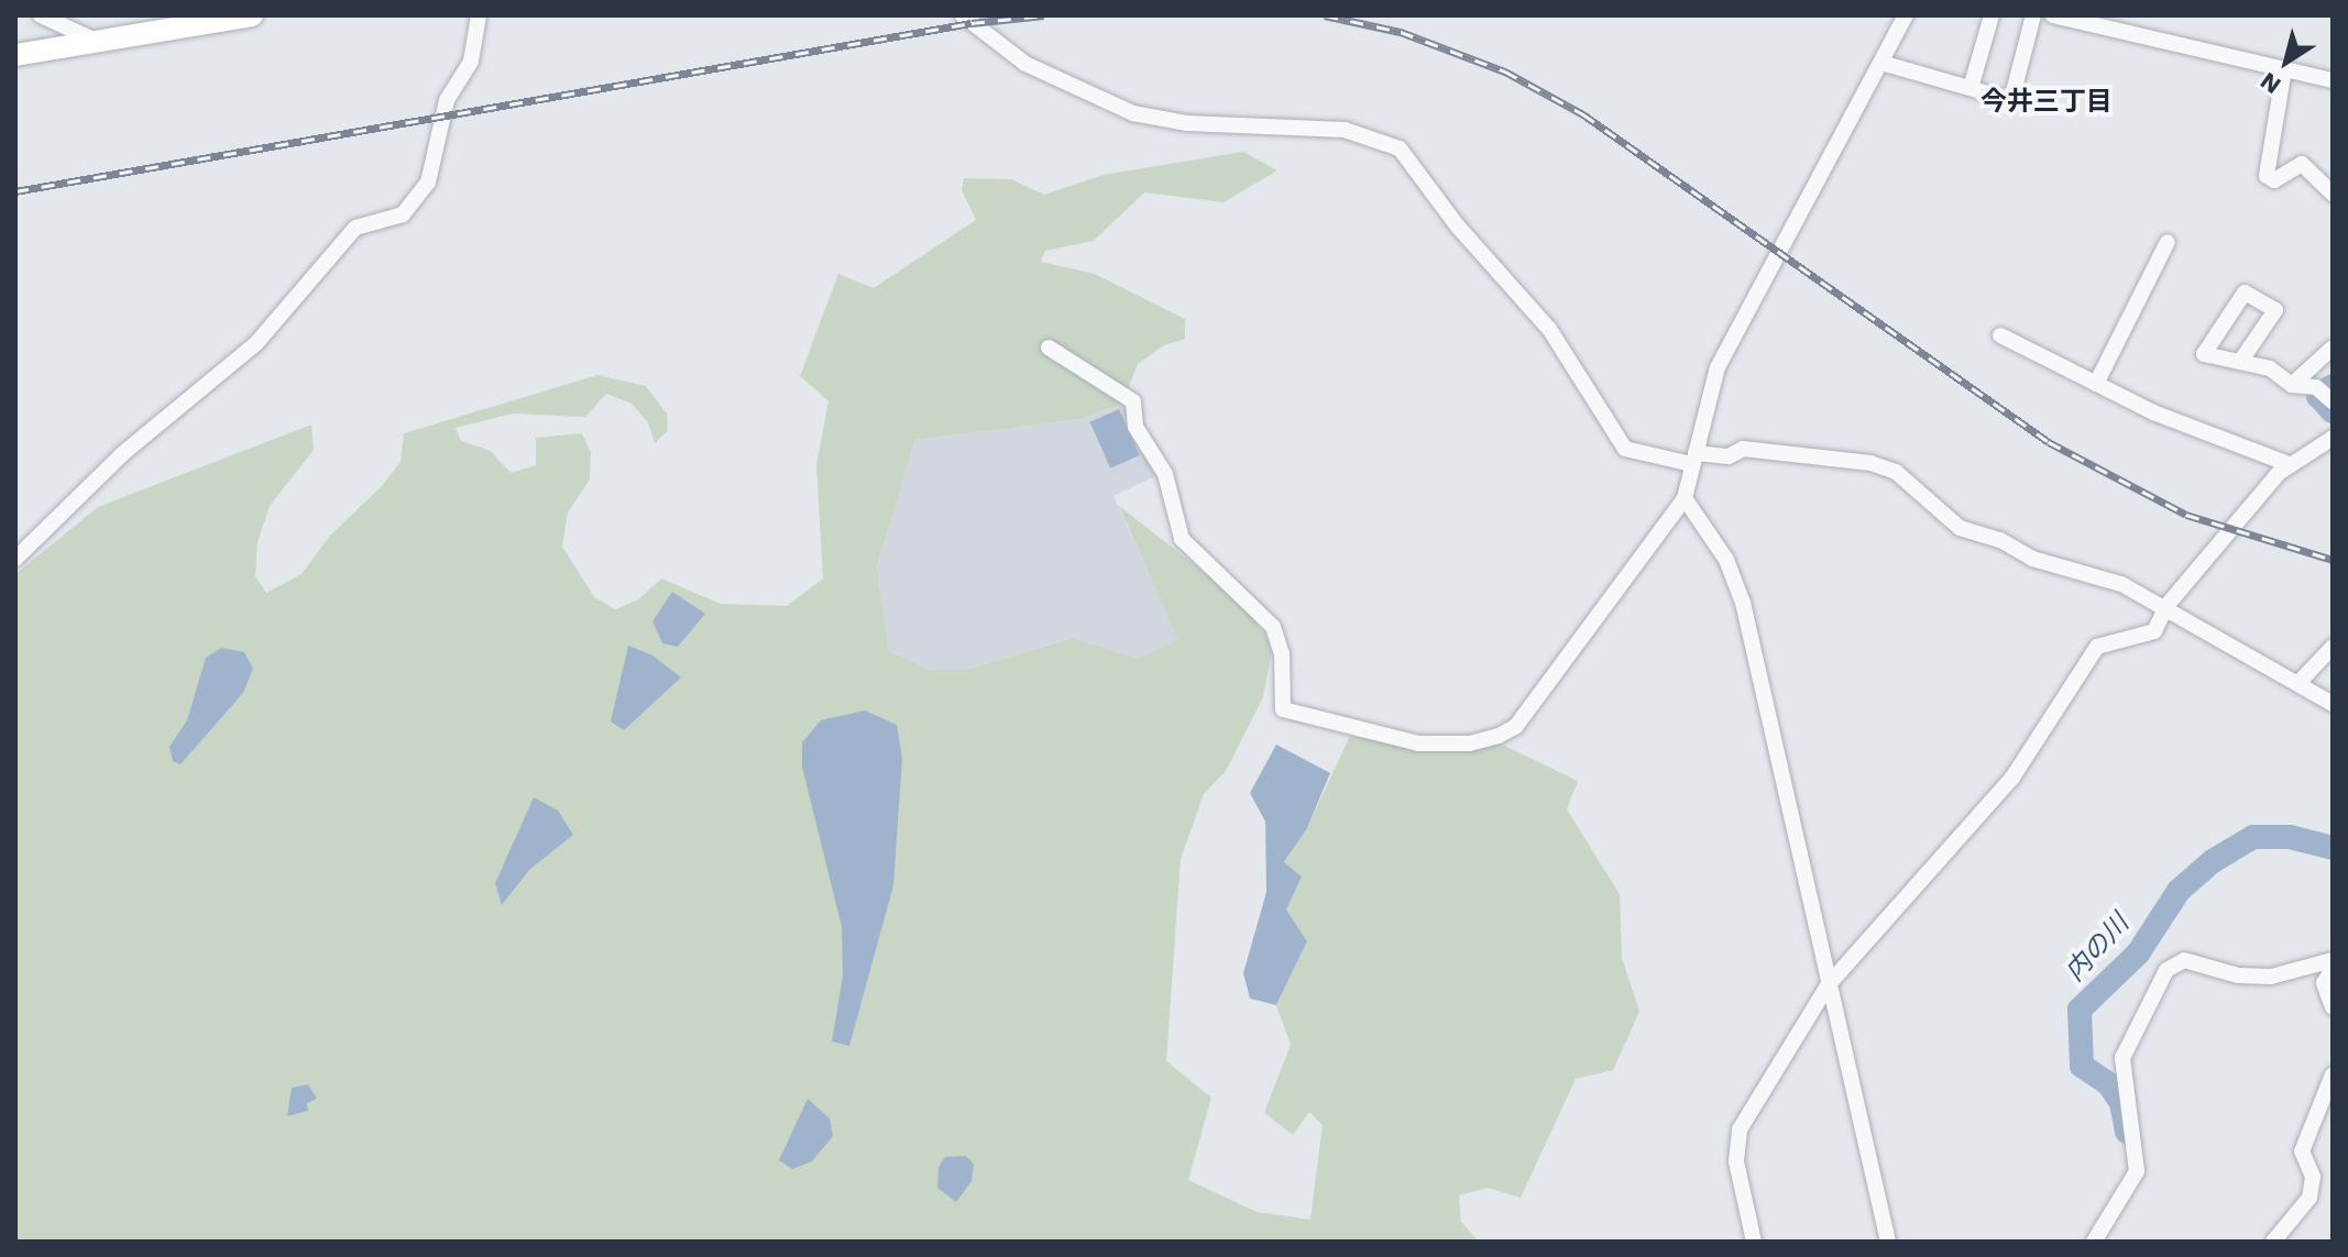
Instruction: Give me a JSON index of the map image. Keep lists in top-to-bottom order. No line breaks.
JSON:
{"districts":["今井三丁目"],"water":["内の川"],"north":"bottom left"}
